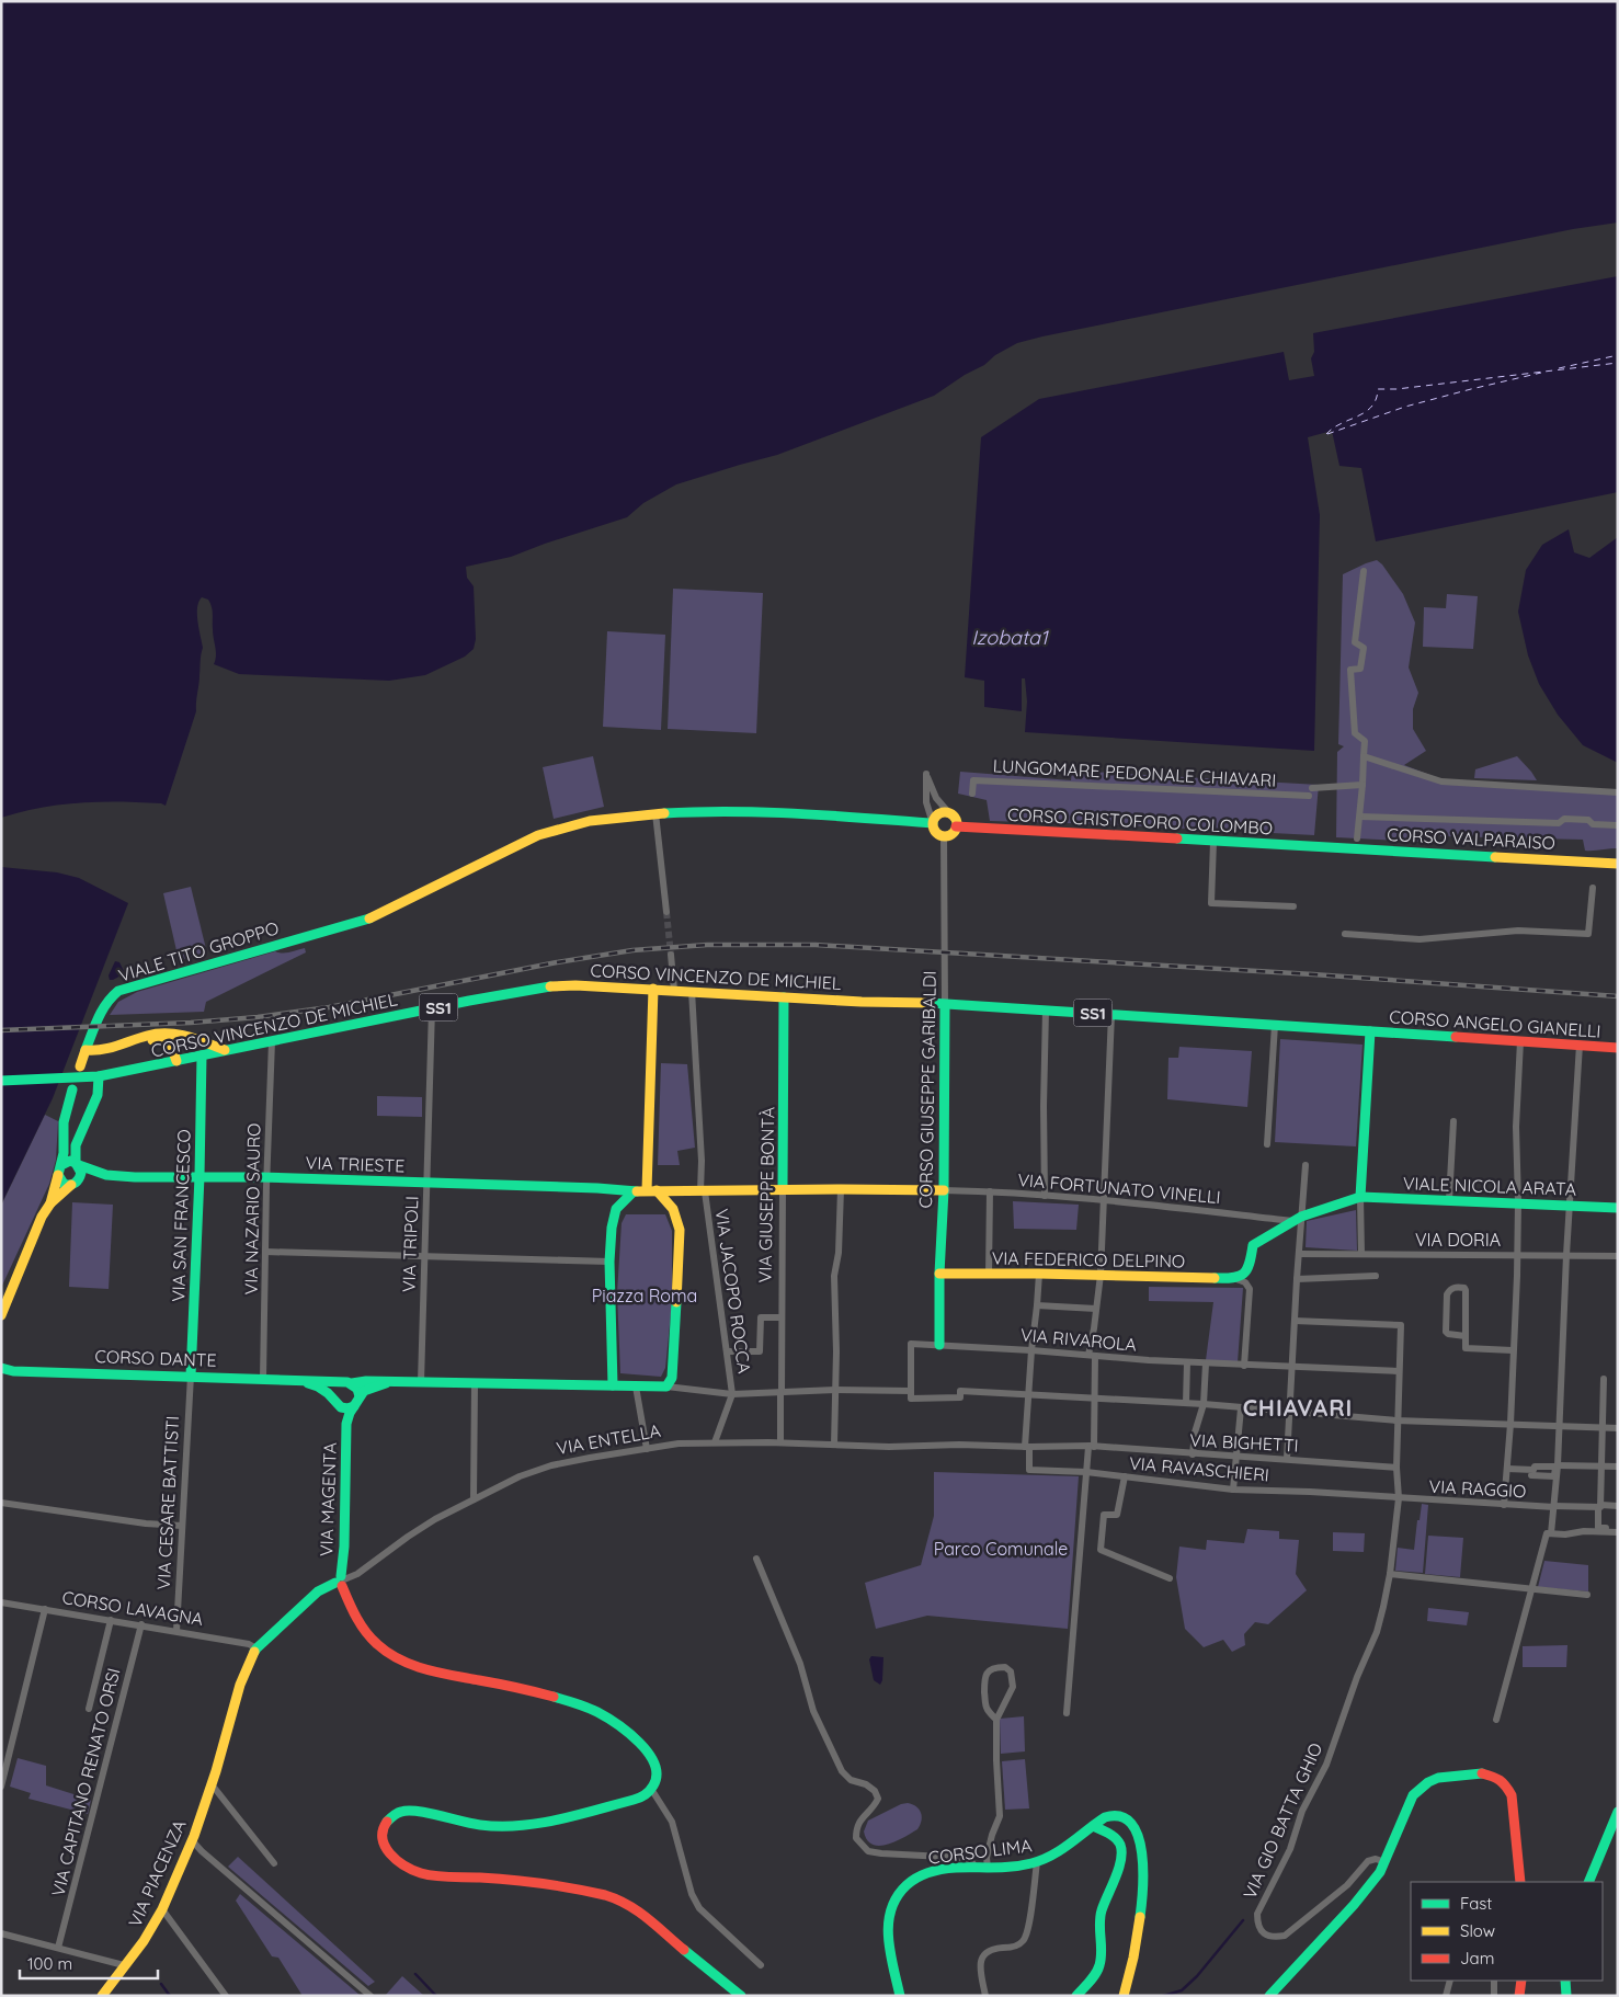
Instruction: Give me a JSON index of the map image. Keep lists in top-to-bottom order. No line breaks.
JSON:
{"streets":{"street":["LUNGOMARE PEDONALE CHIAVARI","CORSO CRISTOFORO COLOMBO","CORSO VALPARAISO","VIALE TITO GROPPO","CORSO VINCENZO DE MICHIEL","SS1","CORSO ANGELO GIANELLI","CORSO GIUSEPPE GARIBALDI","VIA TRIESTE","VIALE NICOLA ARATA","VIA FORTUNATO VINELLI","VIA GIUSEPPE BONTÀ","VIA NAZARIO SAURO","VIA SAN FRANCESCO","VIA DORIA","VIA TRIPOLI","VIA FEDERICO DELPINO","VIA JACOPO ROCCA","VIA RIVAROLA","CORSO DANTE","VIA ENTELLA","VIA BIGHETTI","VIA RAVASCHIERI","VIA RAGGIO","VIA MAGENTA","VIA CESARE BATTISTI","CORSO LAVAGNA","VIA CAPITANO RENATO ORSI","VIA GIO BATTA GHIO","CORSO LIMA","VIA PIACENZA"]},"crossings":[["CORSO CRISTOFORO COLOMBO","CORSO VALPARAISO"],["CORSO CRISTOFORO COLOMBO","CORSO GIUSEPPE GARIBALDI"],["CORSO VINCENZO DE MICHIEL","SS1"],["CORSO VINCENZO DE MICHIEL","CORSO GIUSEPPE GARIBALDI"],["CORSO VINCENZO DE MICHIEL","VIA GIUSEPPE BONTÀ"],["CORSO VINCENZO DE MICHIEL","VIA NAZARIO SAURO"],["CORSO VINCENZO DE MICHIEL","VIA SAN FRANCESCO"],["CORSO VINCENZO DE MICHIEL","VIA TRIPOLI"],["CORSO VINCENZO DE MICHIEL","VIA JACOPO ROCCA"],["SS1","CORSO ANGELO GIANELLI"],["SS1","CORSO GIUSEPPE GARIBALDI"],["CORSO GIUSEPPE GARIBALDI","VIA FORTUNATO VINELLI"],["CORSO GIUSEPPE GARIBALDI","VIA FEDERICO DELPINO"],["CORSO GIUSEPPE GARIBALDI","VIA RIVAROLA"],["VIA TRIESTE","VIA NAZARIO SAURO"],["VIA TRIESTE","VIA SAN FRANCESCO"],["VIA TRIESTE","VIA TRIPOLI"],["VIA GIUSEPPE BONTÀ","VIA ENTELLA"],["VIA NAZARIO SAURO","CORSO DANTE"],["VIA SAN FRANCESCO","CORSO DANTE"],["VIA SAN FRANCESCO","VIA CESARE BATTISTI"],["VIA TRIPOLI","CORSO DANTE"],["CORSO DANTE","VIA MAGENTA"],["CORSO DANTE","VIA CESARE BATTISTI"],["VIA ENTELLA","VIA BIGHETTI"],["VIA ENTELLA","VIA RAVASCHIERI"],["VIA ENTELLA","VIA MAGENTA"],["VIA ENTELLA","CORSO LAVAGNA"],["VIA ENTELLA","VIA PIACENZA"],["VIA BIGHETTI","VIA RAVASCHIERI"],["VIA RAVASCHIERI","VIA RAGGIO"],["VIA CESARE BATTISTI","CORSO LAVAGNA"],["CORSO LAVAGNA","VIA CAPITANO RENATO ORSI"],["CORSO LAVAGNA","VIA PIACENZA"]],"districts":["CHIAVARI"],"water":["Izobata1"],"parks":["Piazza Roma","Parco Comunale"],"legend":["Fast","Slow","Jam"],"scale_bar":"100 m"}
